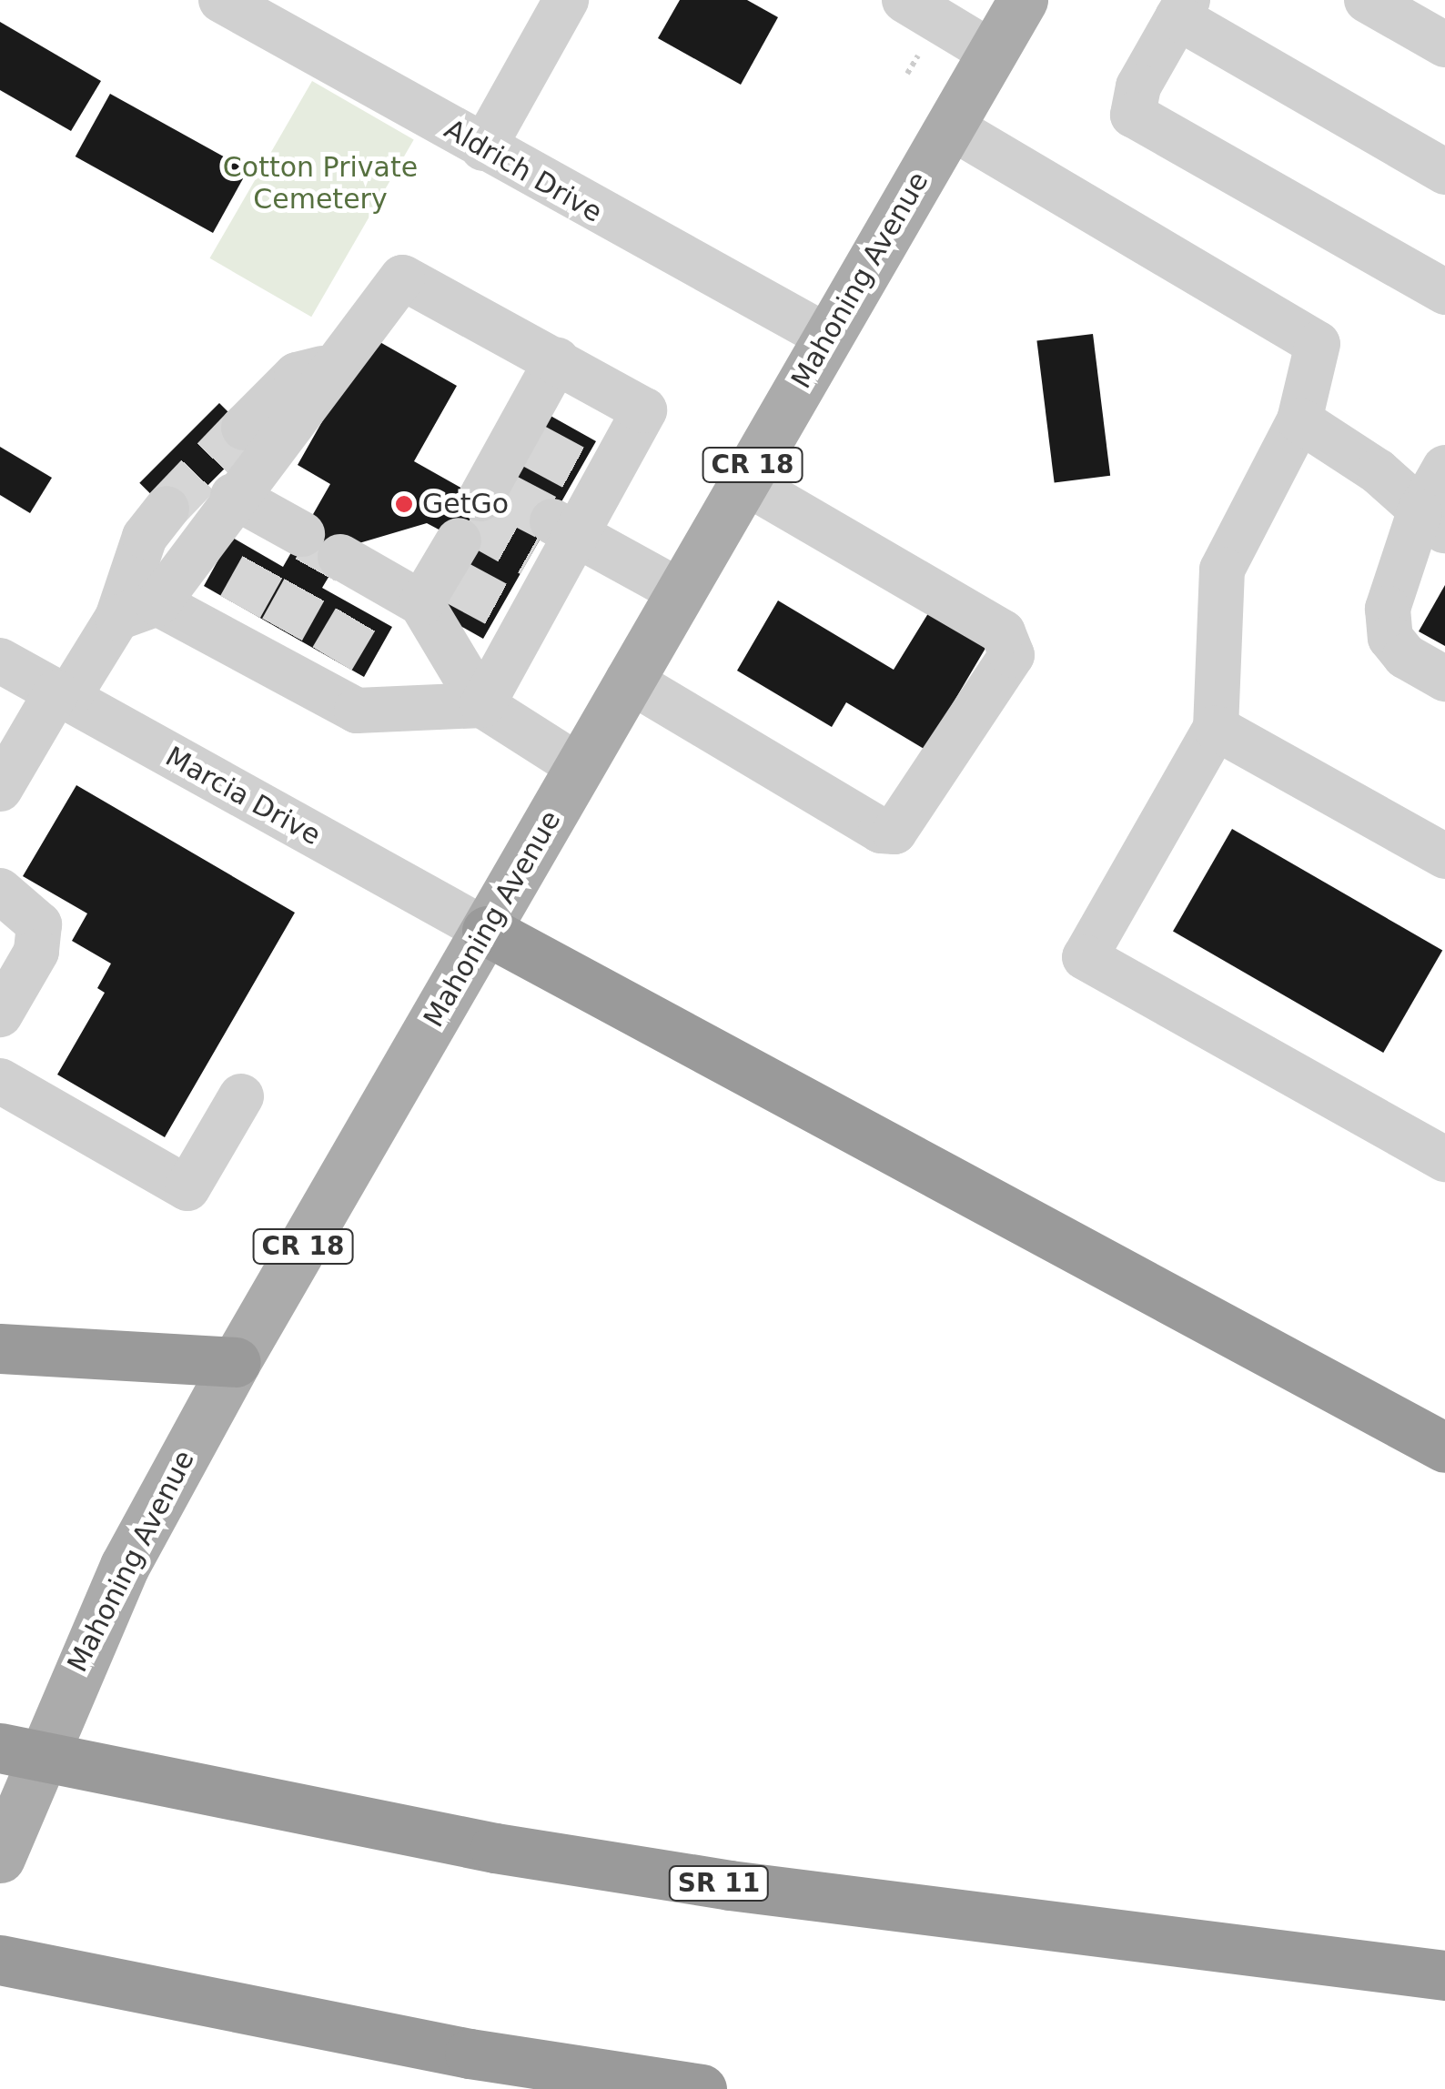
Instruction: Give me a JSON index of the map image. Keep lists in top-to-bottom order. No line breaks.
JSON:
{"streets":{"highway":["SR 11"],"main road":["Mahoning Avenue","CR 18"],"street":["Aldrich Drive","Marcia Drive"]},"crossings":[["Aldrich Drive","Mahoning Avenue"],["Mahoning Avenue","Marcia Drive"]],"parks":["Cotton Private Cemetery"],"places":["GetGo"]}
